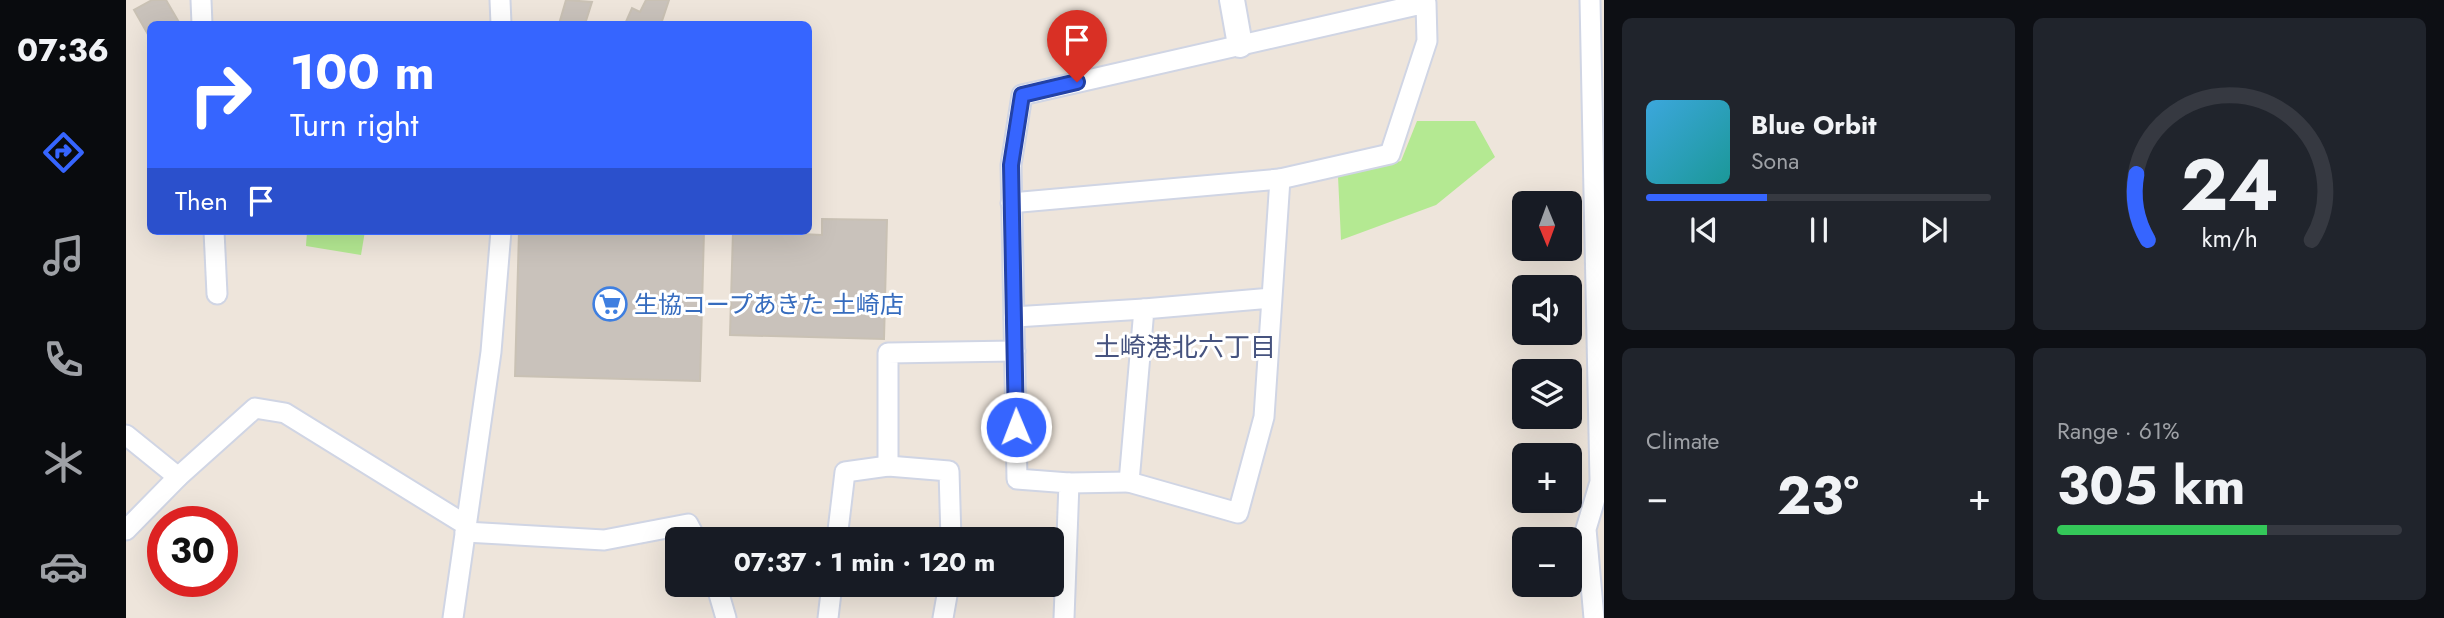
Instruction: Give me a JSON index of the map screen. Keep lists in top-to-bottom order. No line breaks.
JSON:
{"districts":["土崎港北六丁目"],"places":{"supermarket":["生協コープあきた 土崎店"]},"north":"bottom","page":{"tabs":"07:36","turn":["100 m","Turn right"],"song":["Blue Orbit","Sona"],"then":"Then","map_buttons":["+","−"],"tile":["Climate",["Range · 61%","305 km"]],"heat":["−","23°","+"],"limit":"30","trip":"07:37 · 1 min · 120 m","gauge":["24","km/h"]}}
